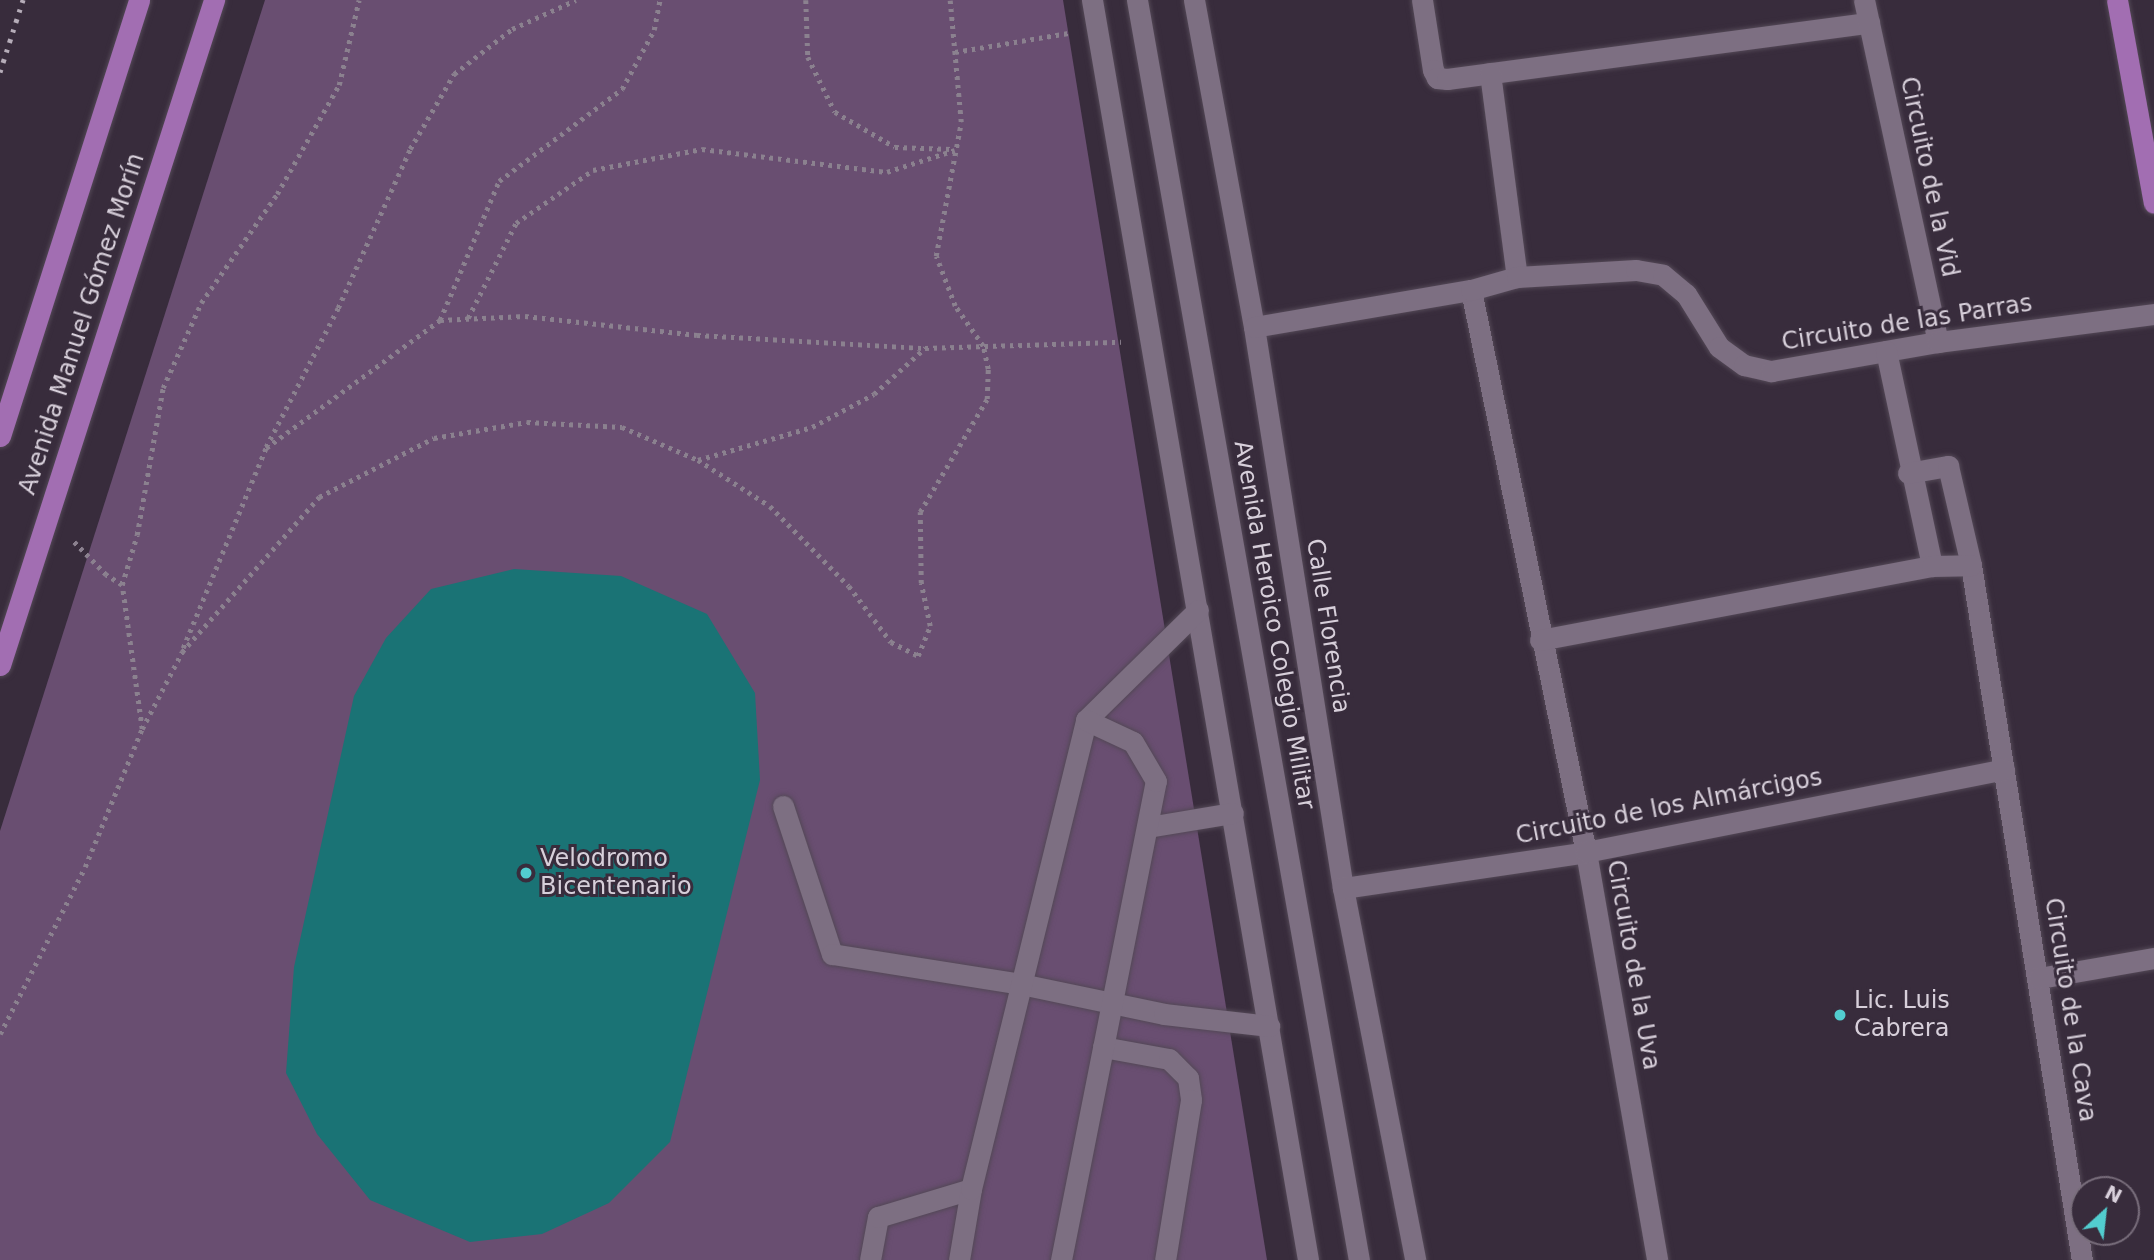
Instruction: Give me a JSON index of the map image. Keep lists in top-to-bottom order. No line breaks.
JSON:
{"streets":{"main road":["Avenida Manuel Gómez Morín"],"street":["Circuito de la Vid","Circuito de las Parras","Avenida Heroico Colegio Militar","Calle Florencia","Circuito de los Almárcigos","Circuito de la Uva","Circuito de la Cava"]},"crossings":[["Circuito de la Vid","Circuito de las Parras"],["Circuito de las Parras","Calle Florencia"],["Circuito de las Parras","Circuito de la Uva"],["Calle Florencia","Circuito de los Almárcigos"],["Circuito de los Almárcigos","Circuito de la Uva"],["Circuito de los Almárcigos","Circuito de la Cava"]],"places":["Velodromo Bicentenario","Lic. Luis Cabrera"],"north":"top right"}
